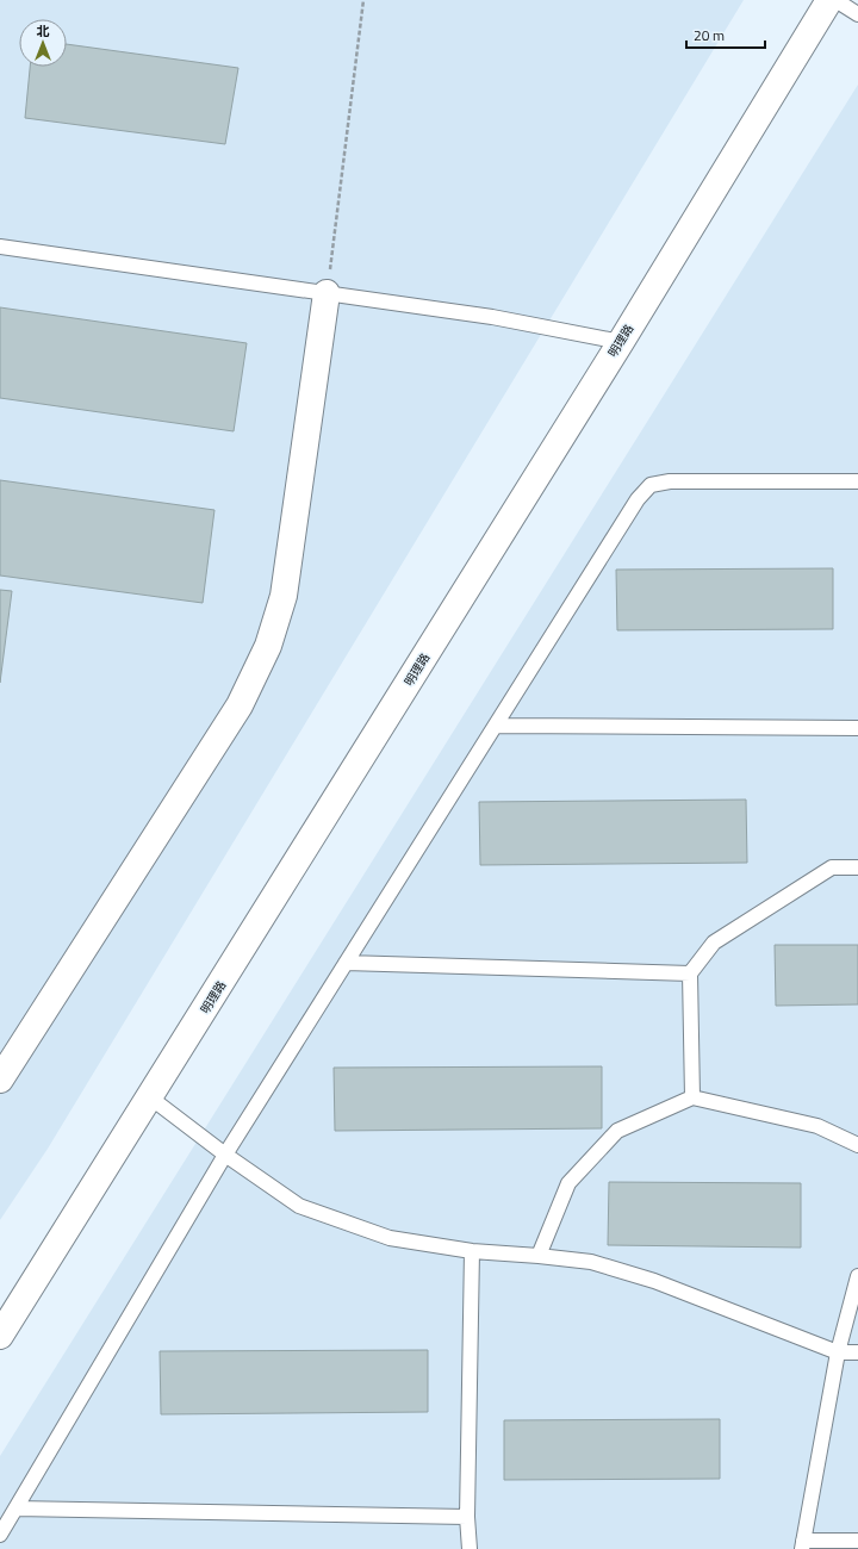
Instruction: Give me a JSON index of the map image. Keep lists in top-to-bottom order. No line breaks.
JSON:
{"streets":{"street":["明理路"]},"scale_bar":"20 m","north":"top"}
